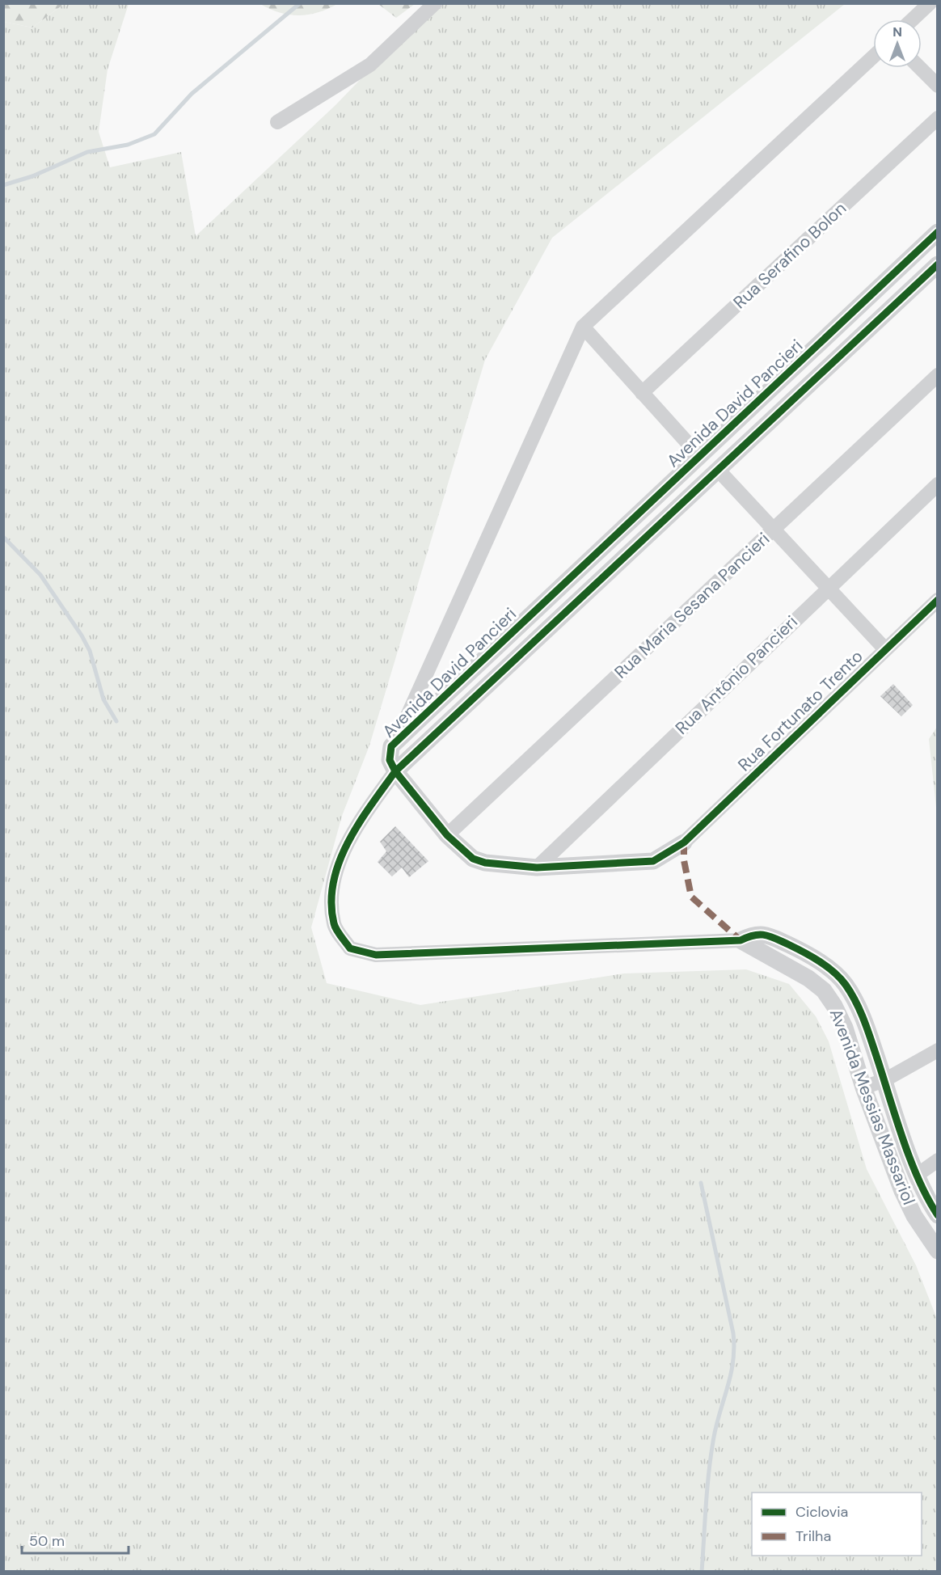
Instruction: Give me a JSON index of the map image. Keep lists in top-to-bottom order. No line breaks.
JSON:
{"streets":{"street":["Rua Serafino Bolon","Avenida David Pancieri","Rua Maria Sesana Pancieri","Rua Antônio Pancieri","Rua Fortunato Trento","Avenida Messias Massariol"]},"legend":["Ciclovia","Trilha"],"scale_bar":"50 m","north":"top"}
